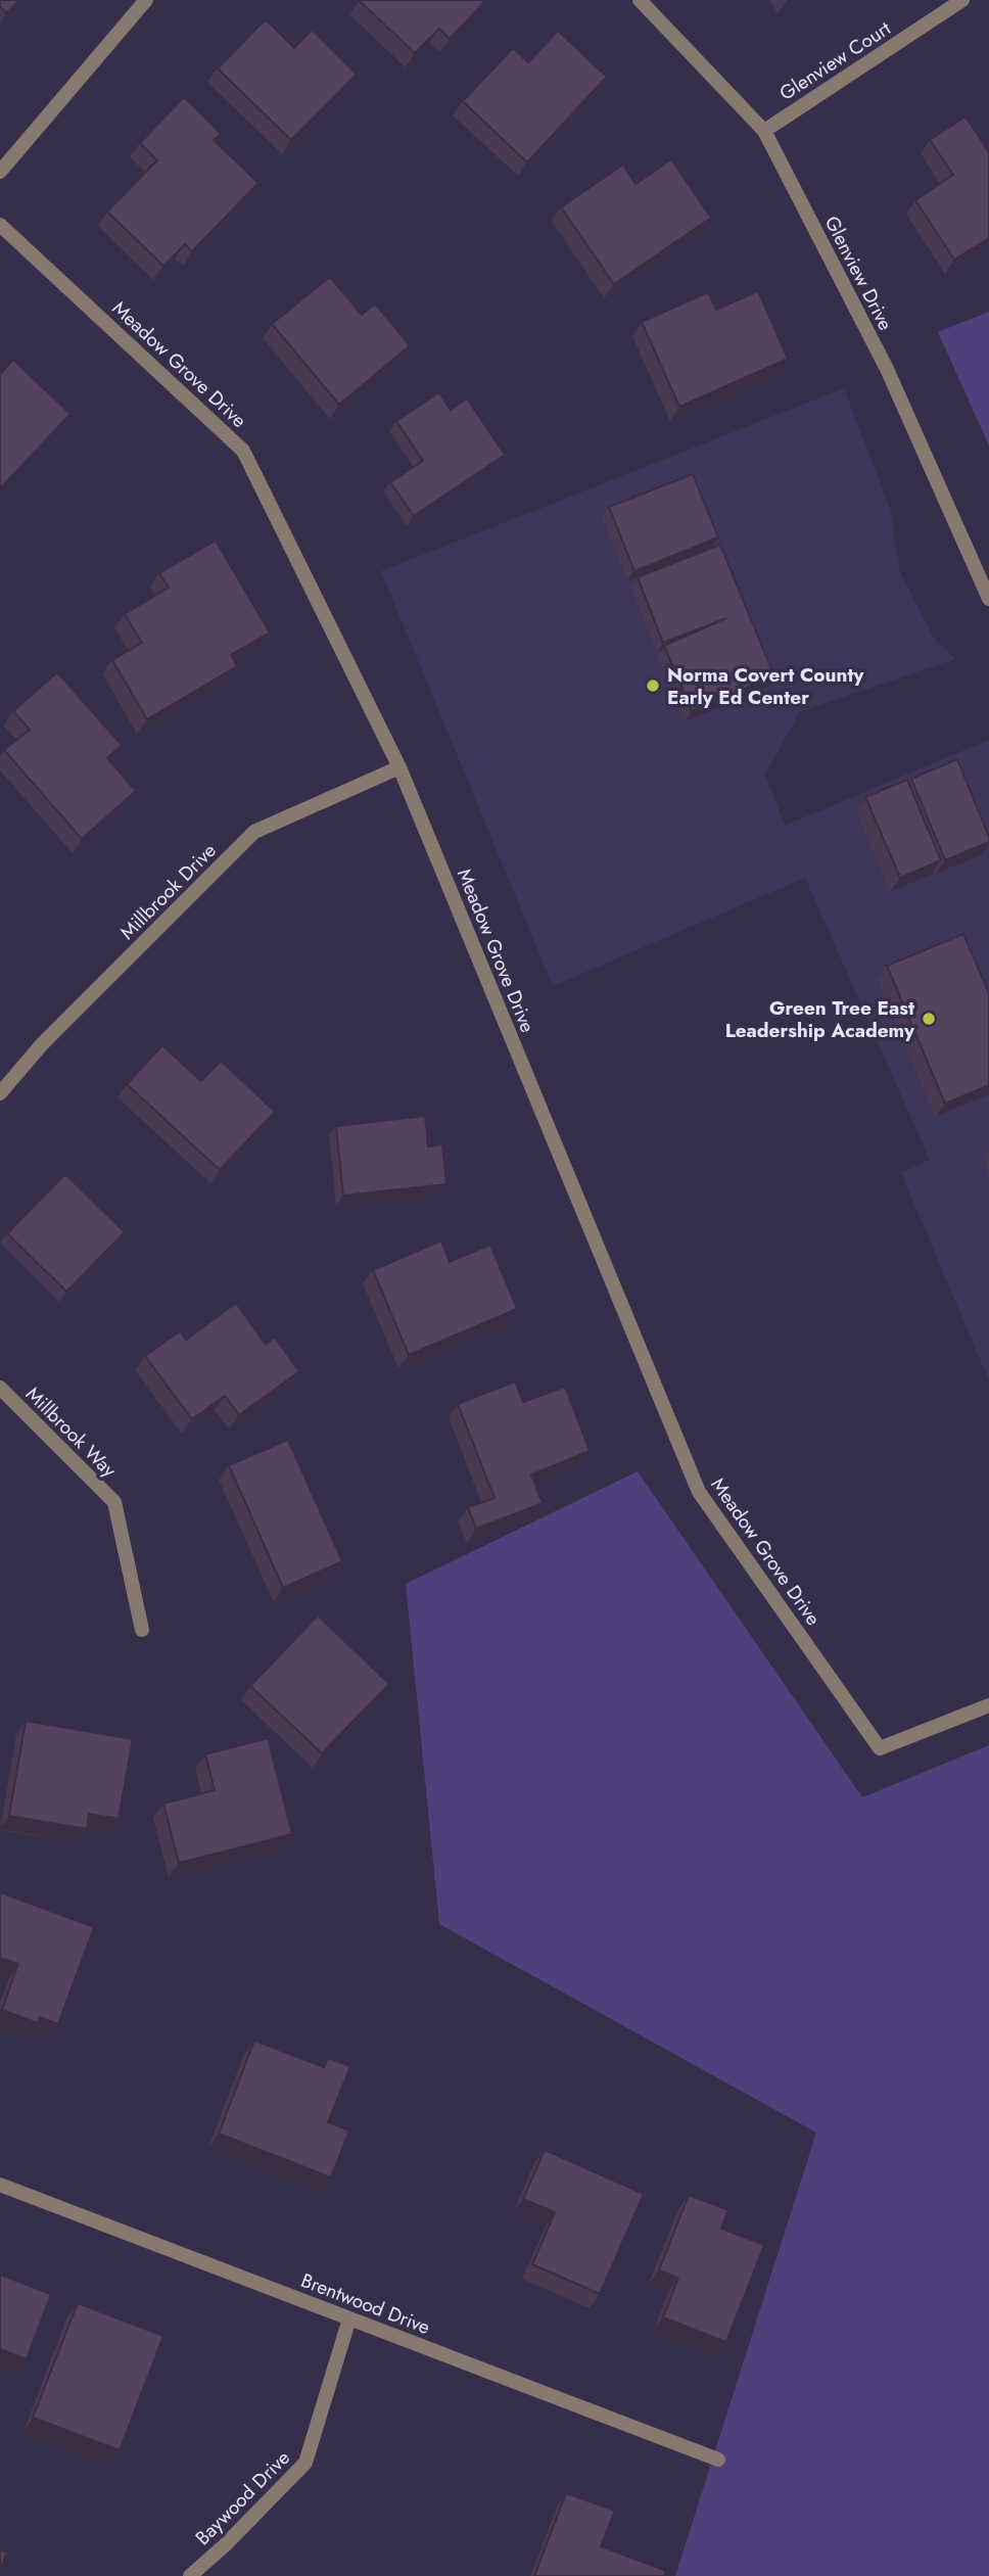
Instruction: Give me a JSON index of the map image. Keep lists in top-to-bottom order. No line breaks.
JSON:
{"streets":{"street":["Glenview Court","Glenview Drive","Meadow Grove Drive","Millbrook Drive","Millbrook Way","Brentwood Drive","Baywood Drive"]},"crossings":[["Glenview Court","Glenview Drive"],["Meadow Grove Drive","Millbrook Drive"],["Brentwood Drive","Baywood Drive"]],"places":["Norma Covert County Early Ed Center","Green Tree East Leadership Academy"]}
